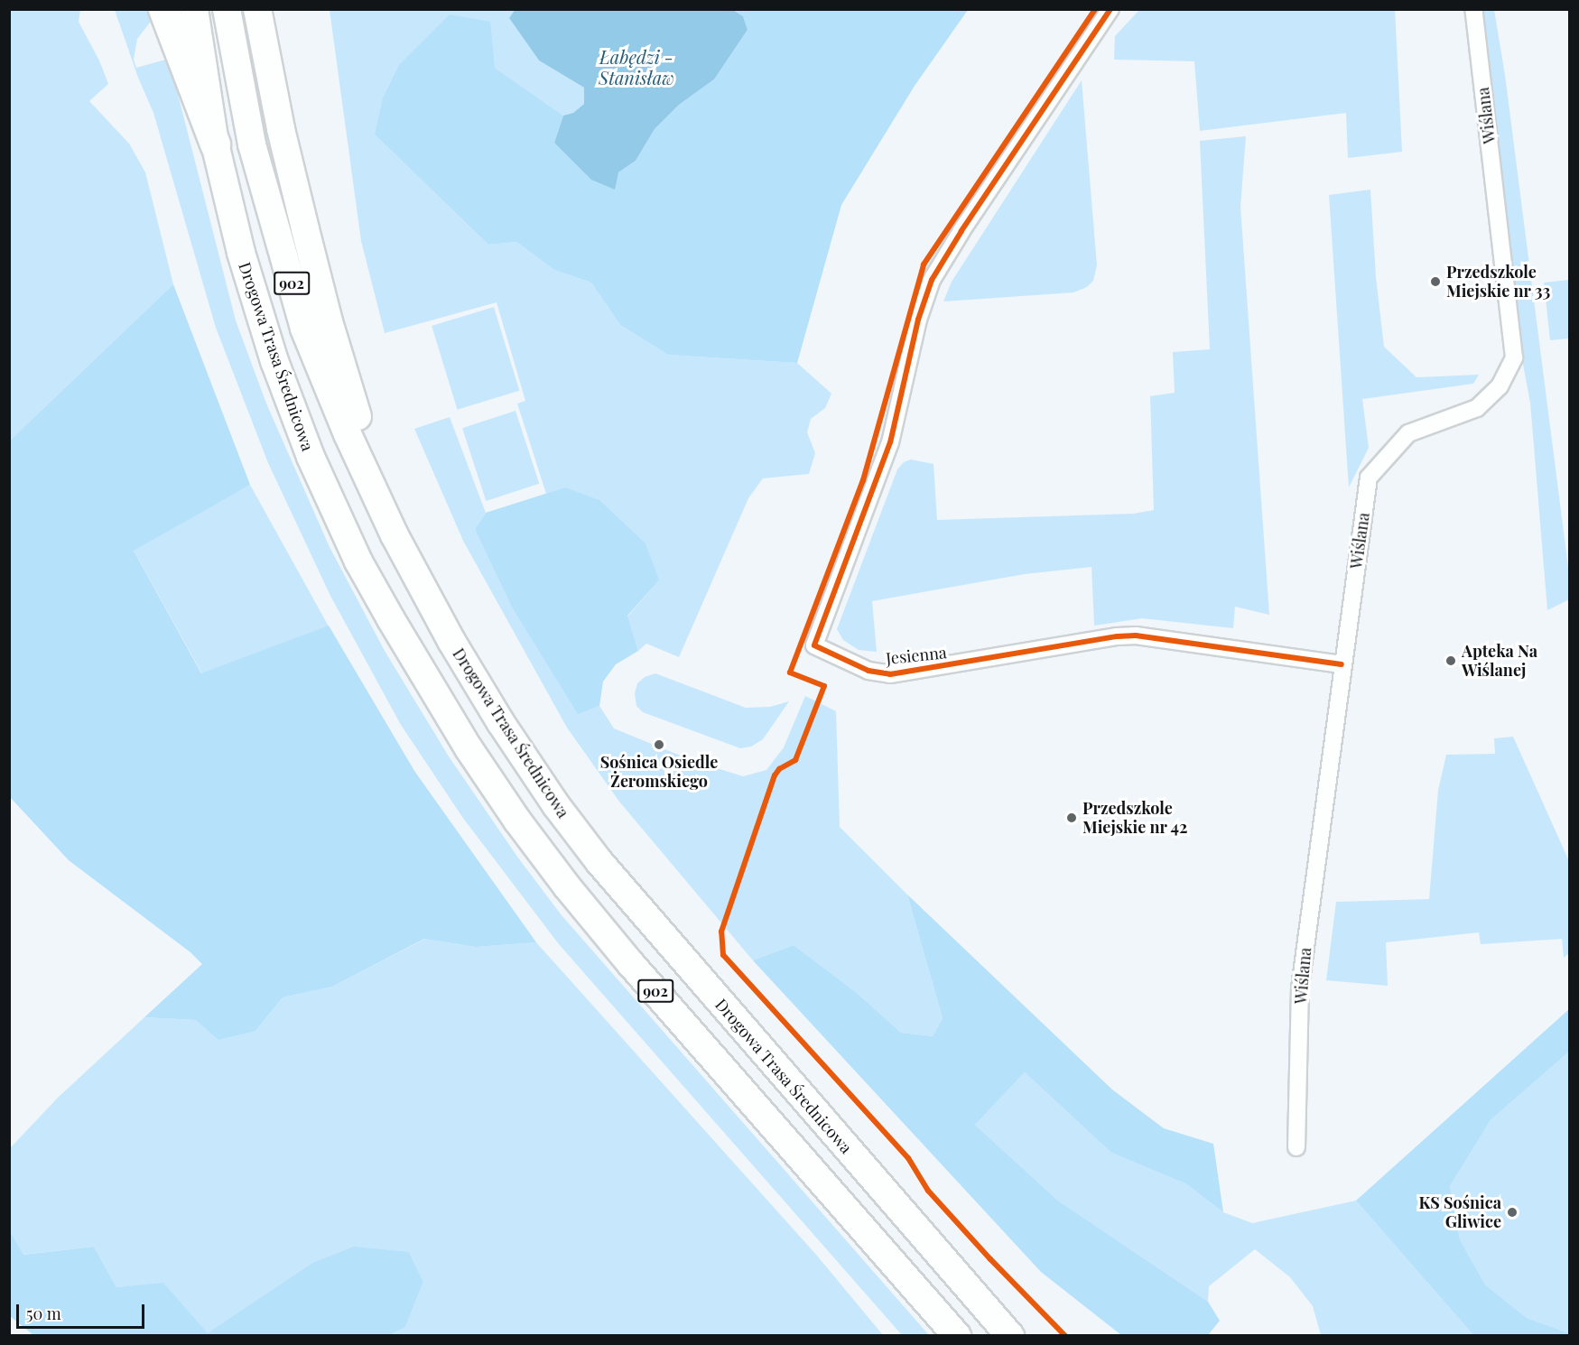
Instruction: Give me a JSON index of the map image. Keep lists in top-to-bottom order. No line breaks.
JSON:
{"streets":{"main road":["902","Drogowa Trasa Średnicowa"],"street":["Wiślana","Jesienna"]},"crossings":[["Wiślana","Jesienna"]],"water":["Łabędzi - Stanisław"],"places":["Przedszkole Miejskie nr 33","Apteka Na Wiślanej","Sośnica Osiedle Żeromskiego","Przedszkole Miejskie nr 42","KS Sośnica Gliwice"],"scale_bar":"50 m"}
